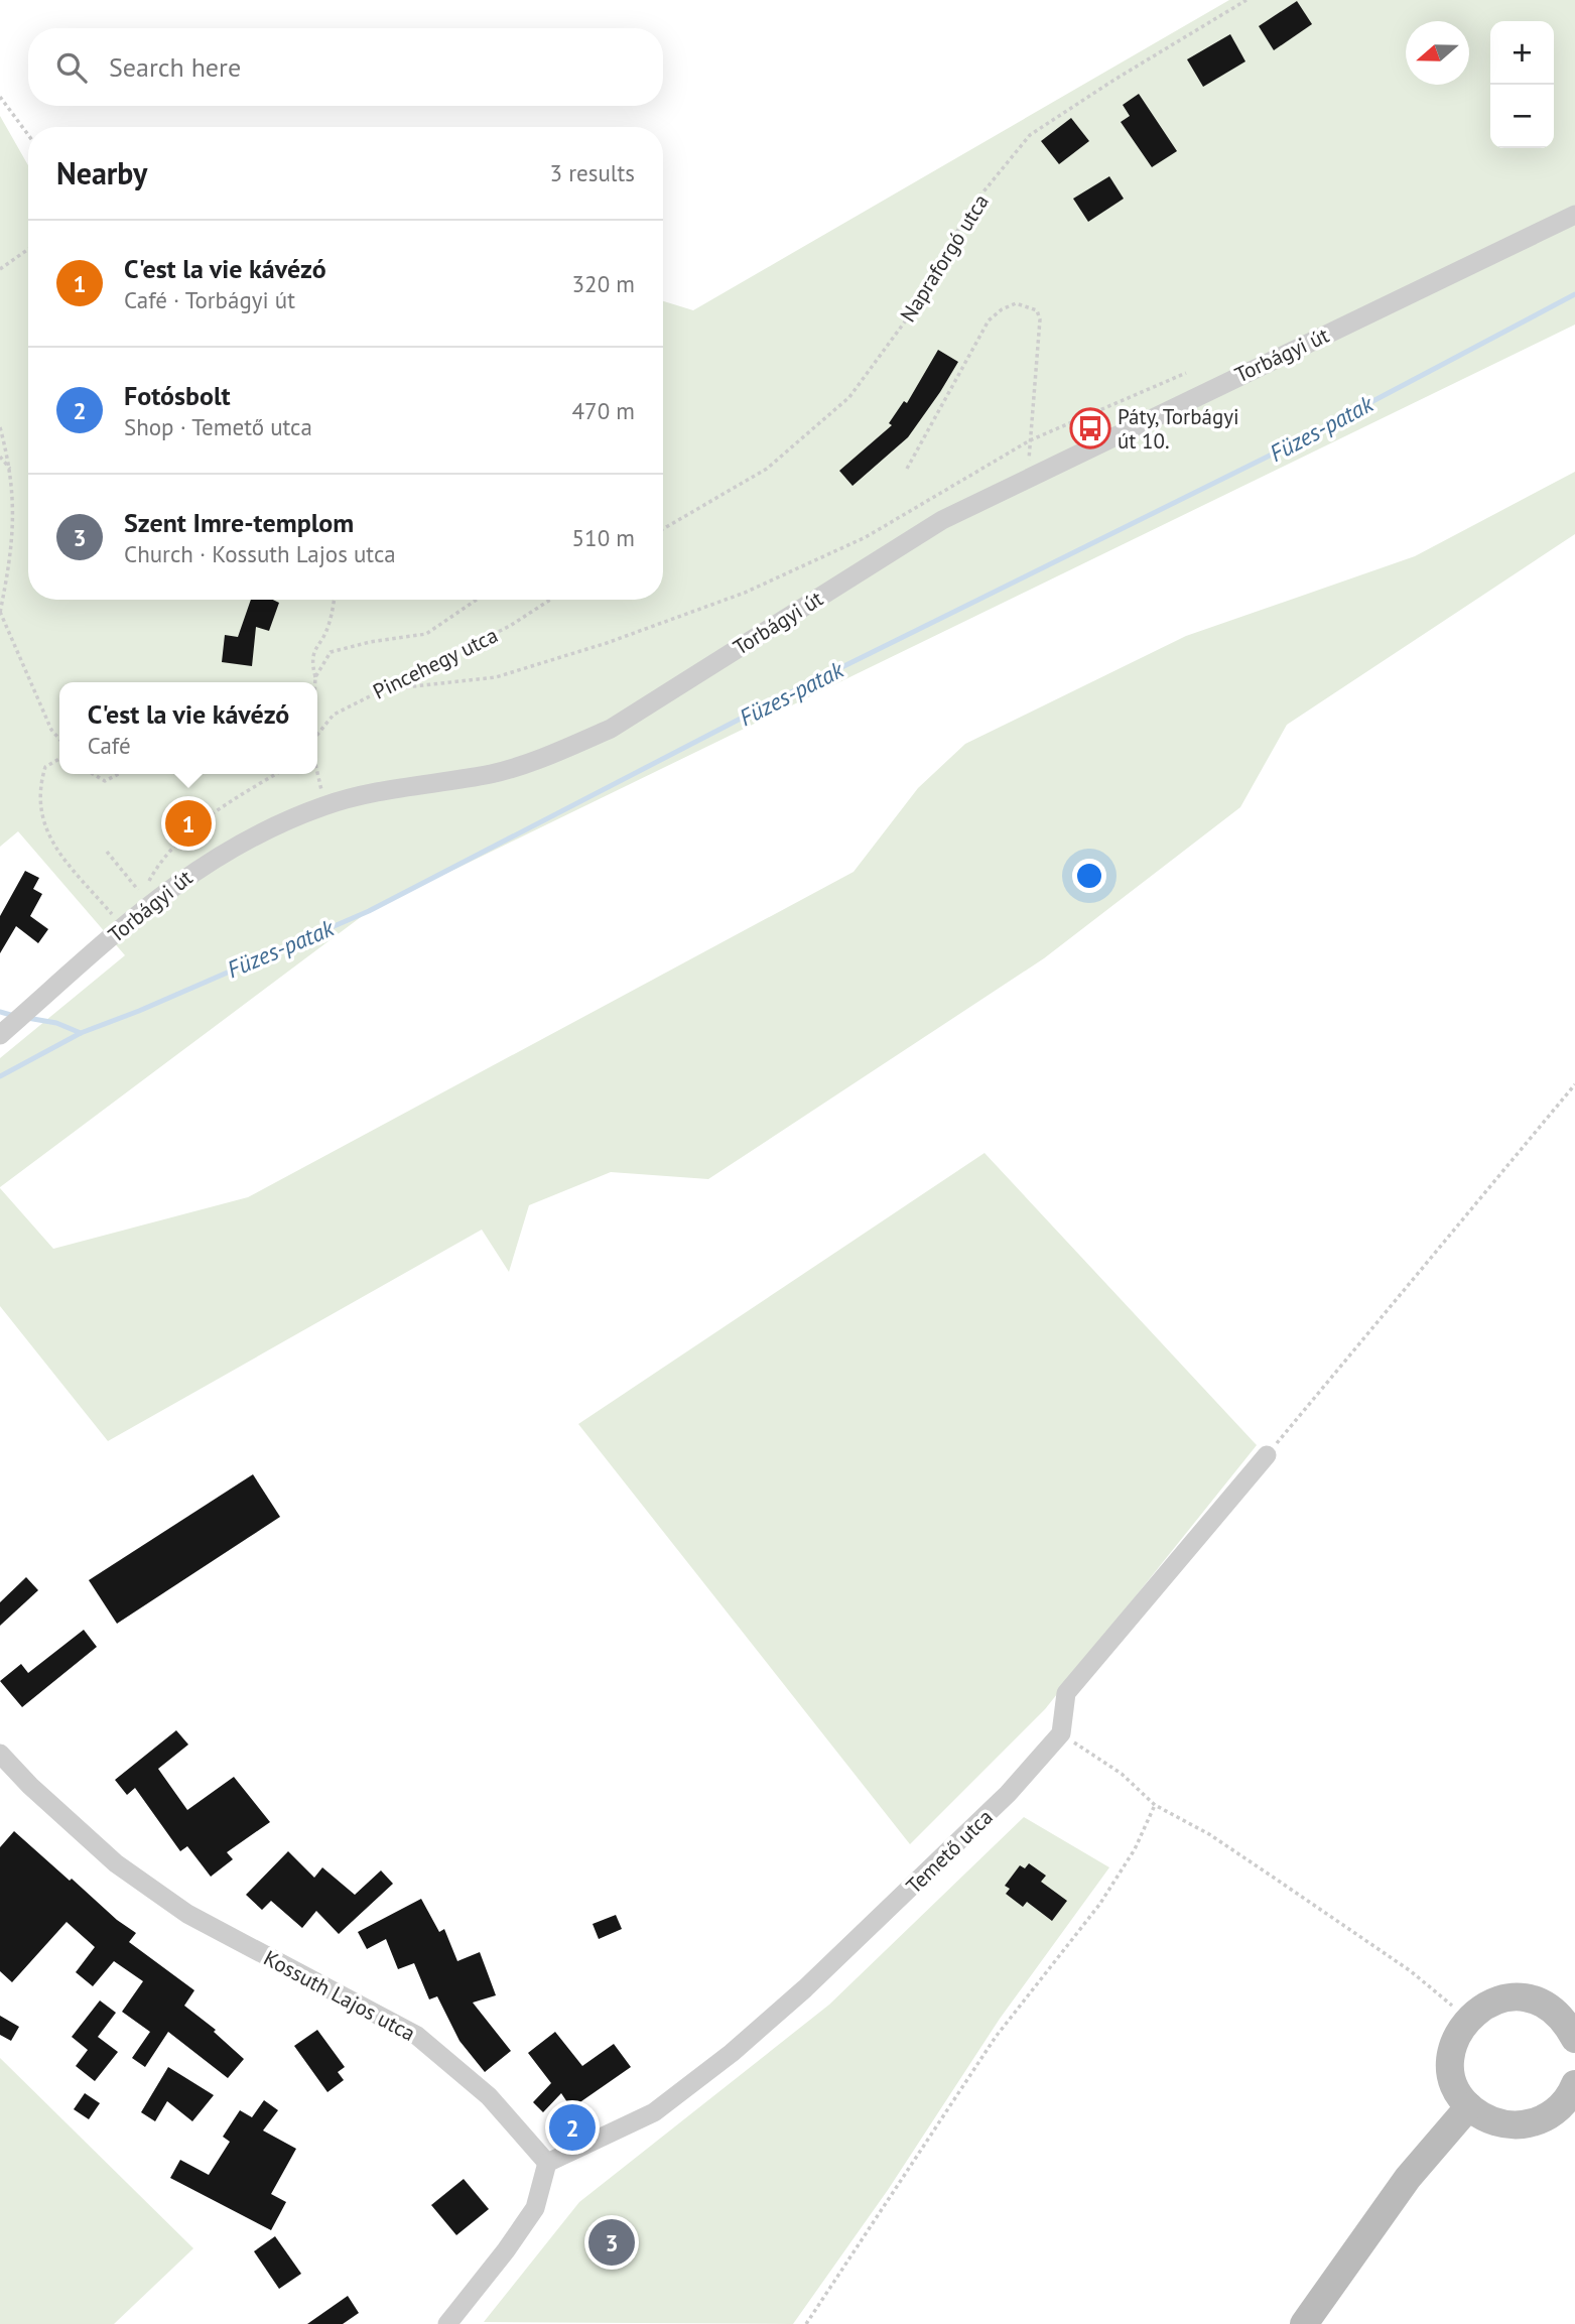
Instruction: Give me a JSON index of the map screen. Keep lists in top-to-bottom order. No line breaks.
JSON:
{"streets":{"street":["Torbágyi út","Temető utca","Kossuth Lajos utca"],"path":["Napraforgó utca","Pincehegy utca"]},"crossings":[["Temető utca","Kossuth Lajos utca"]],"water":["Füzes-patak"],"places":{"bus stop":["Páty, Torbágyi út 10."]},"north":"left","page":{"map_buttons":["+","−"],"search":"Search here","heading":["Nearby","3 results"],"list":[{"mark":"1","name":"C'est la vie kávézó","note":"Café · Torbágyi út","value":"320 m"},{"mark":"2","name":"Fotósbolt","note":"Shop · Temető utca","value":"470 m"},{"mark":"3","name":"Szent Imre-templom","note":"Church · Kossuth Lajos utca","value":"510 m"}],"popup":["C'est la vie kávézó","Café"],"pins":["1","2","3"]}}
